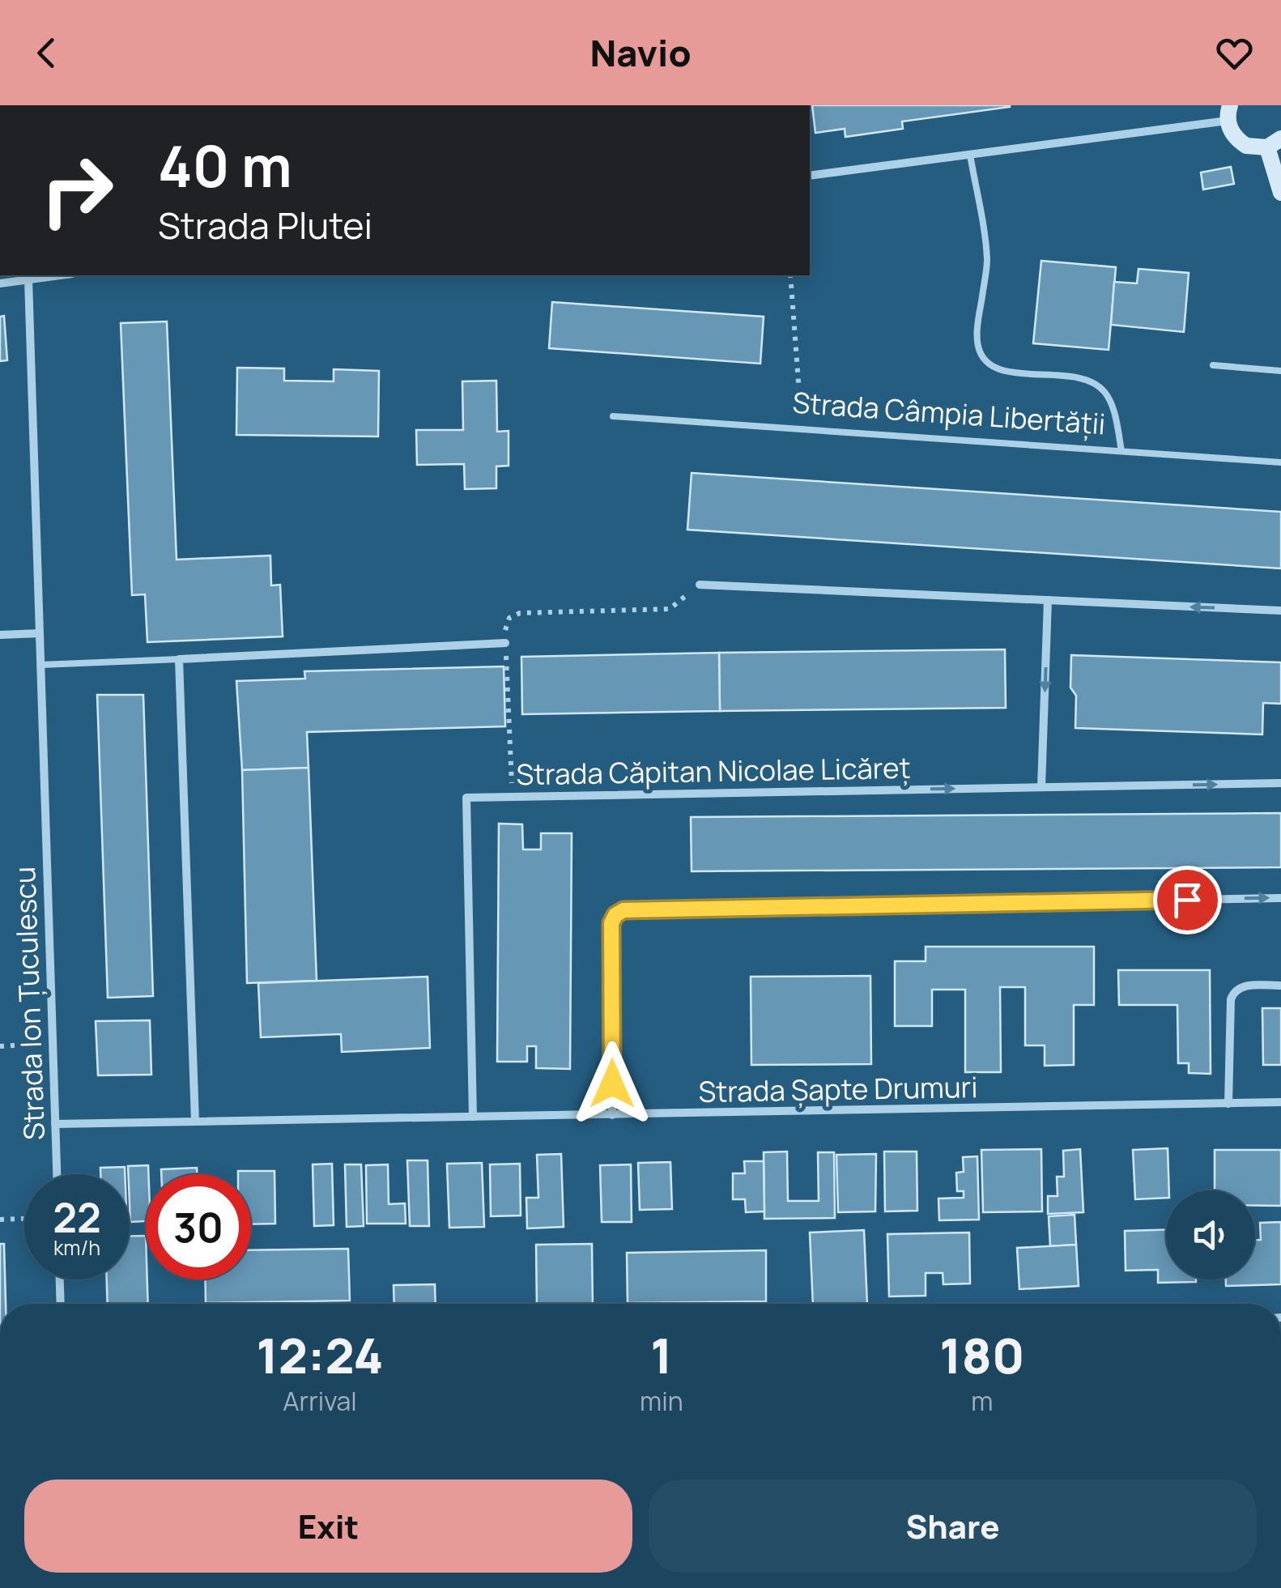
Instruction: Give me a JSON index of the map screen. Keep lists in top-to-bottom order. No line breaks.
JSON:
{"streets":{"street":["Strada Căpitan Nicolae Licăreț","Strada Ion Țuculescu","Strada Șapte Drumuri"],"lane":["Strada Câmpia Libertății"]},"crossings":[["Strada Căpitan Nicolae Licăreț","Strada Șapte Drumuri"],["Strada Ion Țuculescu","Strada Șapte Drumuri"]],"one_way":["Strada Căpitan Nicolae Licăreț"],"page":{"header":"Navio","turn":["40 m","Strada Plutei"],"speed":"22 km/h","limit":"30","eta":["12:24","Arrival","1","min","180","m"],"buttons":["Exit","Share"]}}
